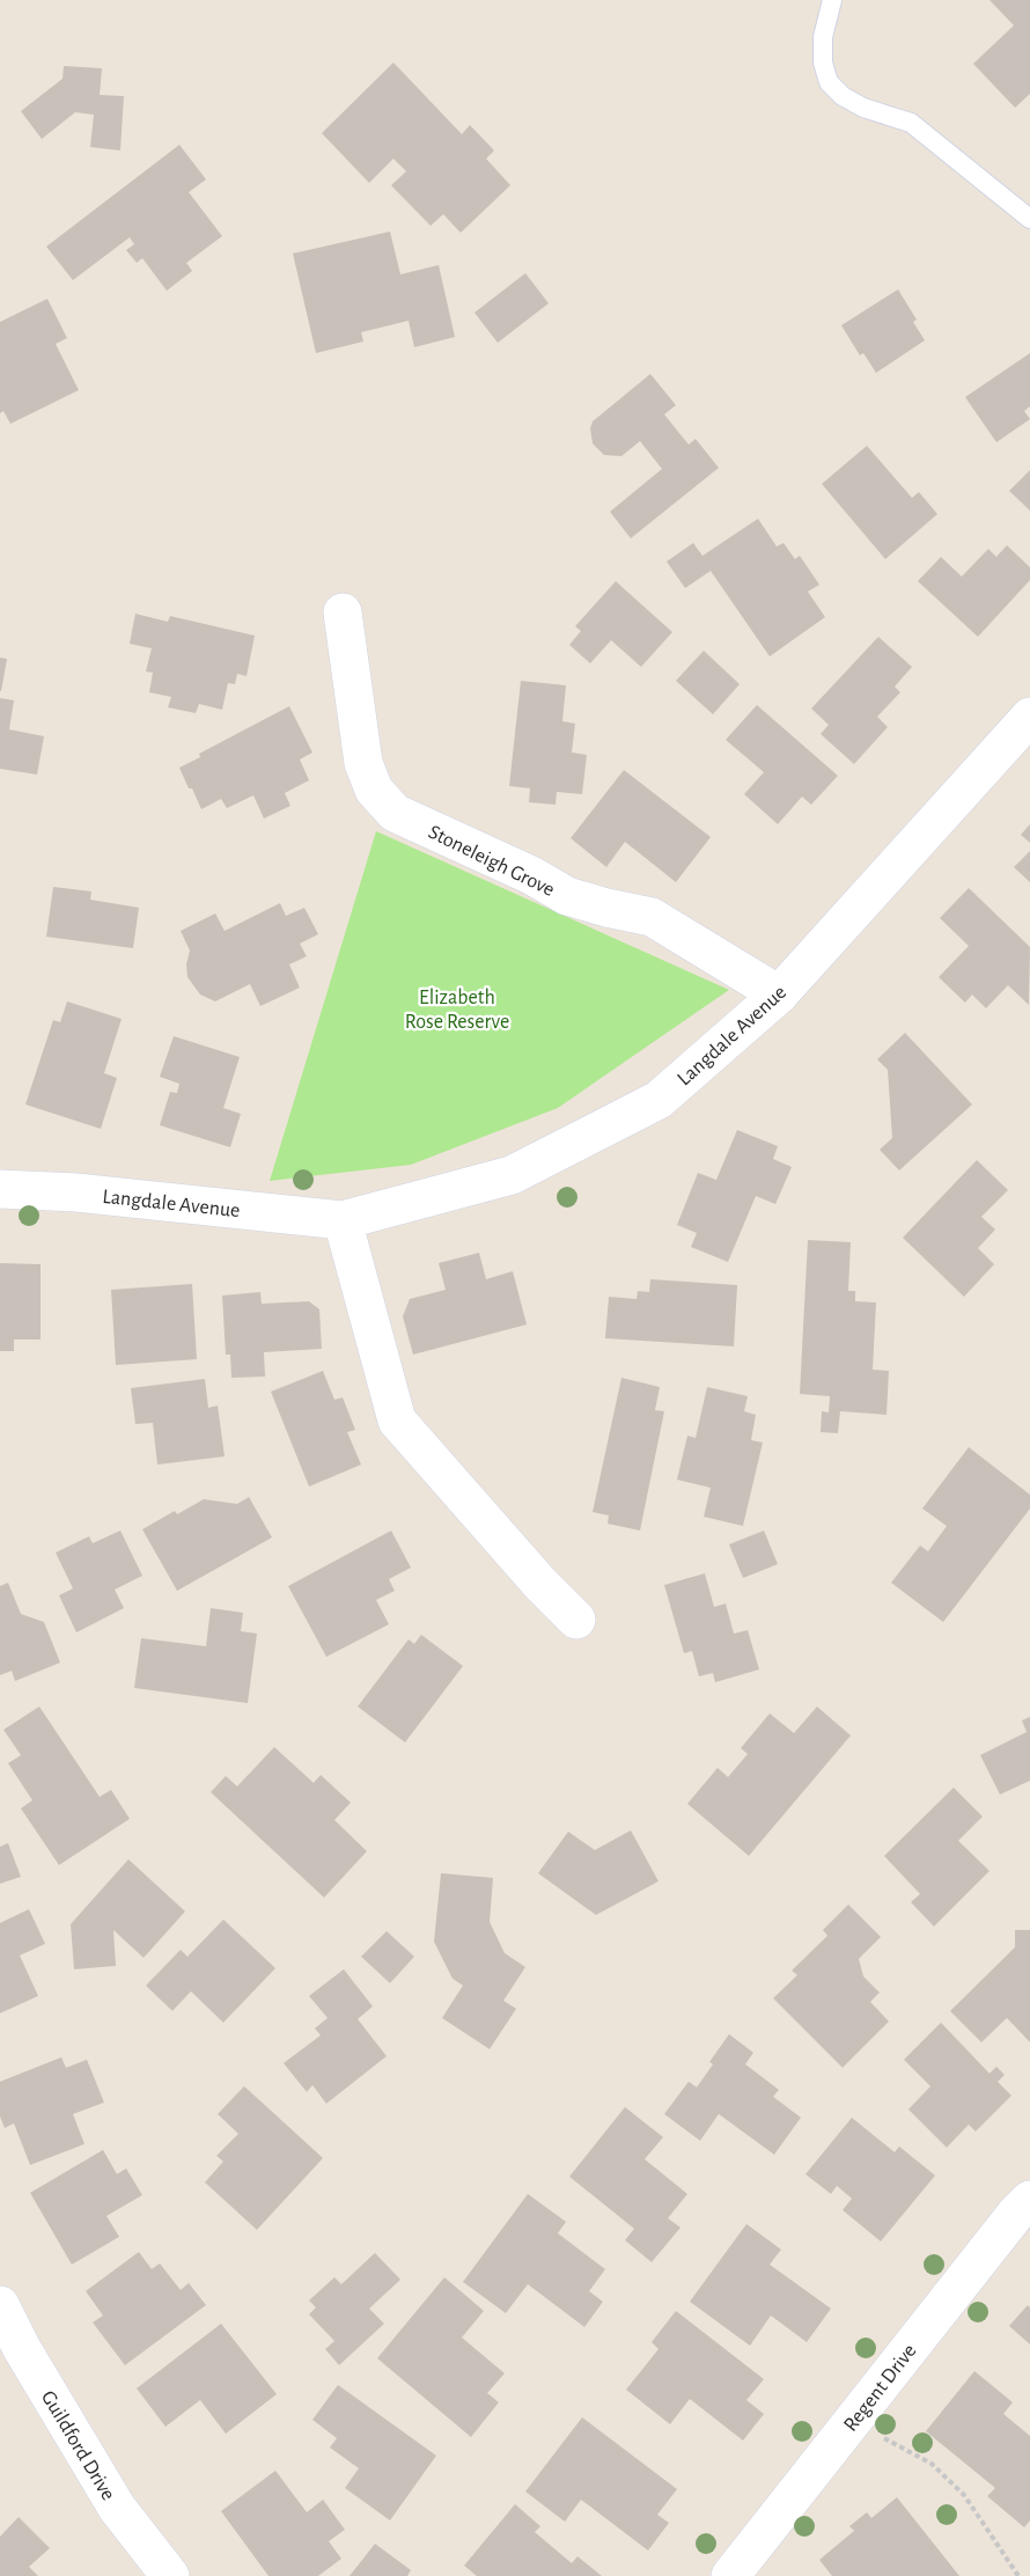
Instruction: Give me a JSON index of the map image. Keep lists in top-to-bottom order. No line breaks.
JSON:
{"streets":{"street":["Stoneleigh Grove","Langdale Avenue","Regent Drive","Guildford Drive"]},"crossings":[["Stoneleigh Grove","Langdale Avenue"]],"parks":["Elizabeth Rose Reserve"]}
